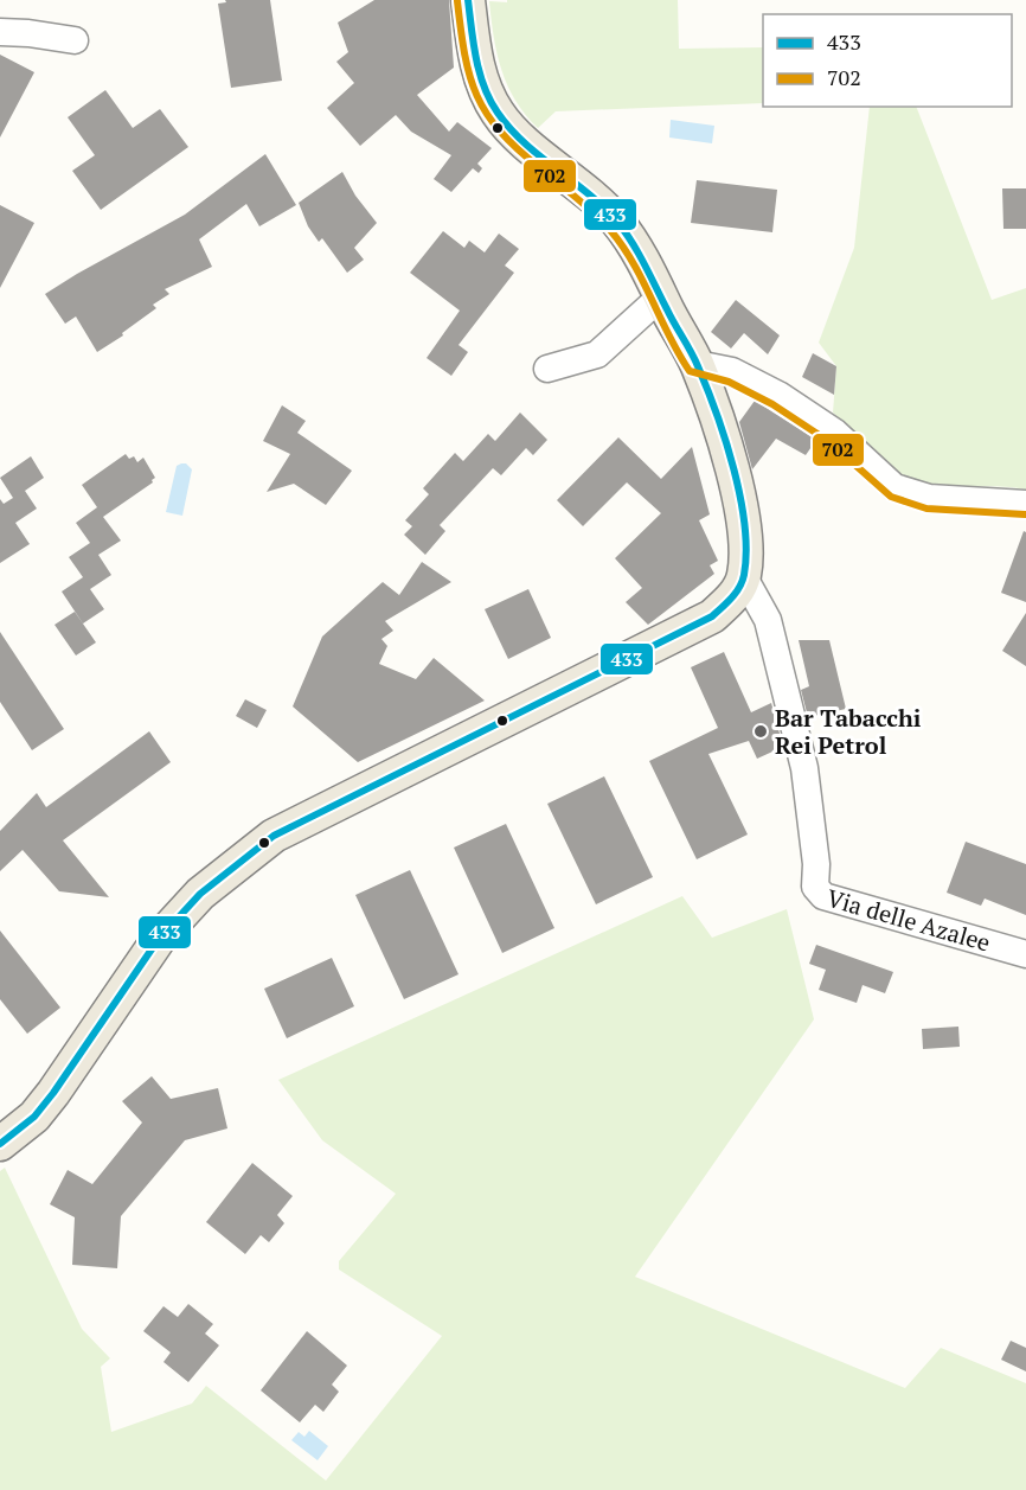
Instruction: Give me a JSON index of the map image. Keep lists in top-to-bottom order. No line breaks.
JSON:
{"streets":{"street":["Via delle Azalee"]},"places":["Bar Tabacchi Rei Petrol"],"lines":["transit line 433","transit line 702"],"legend":["433","702"]}
